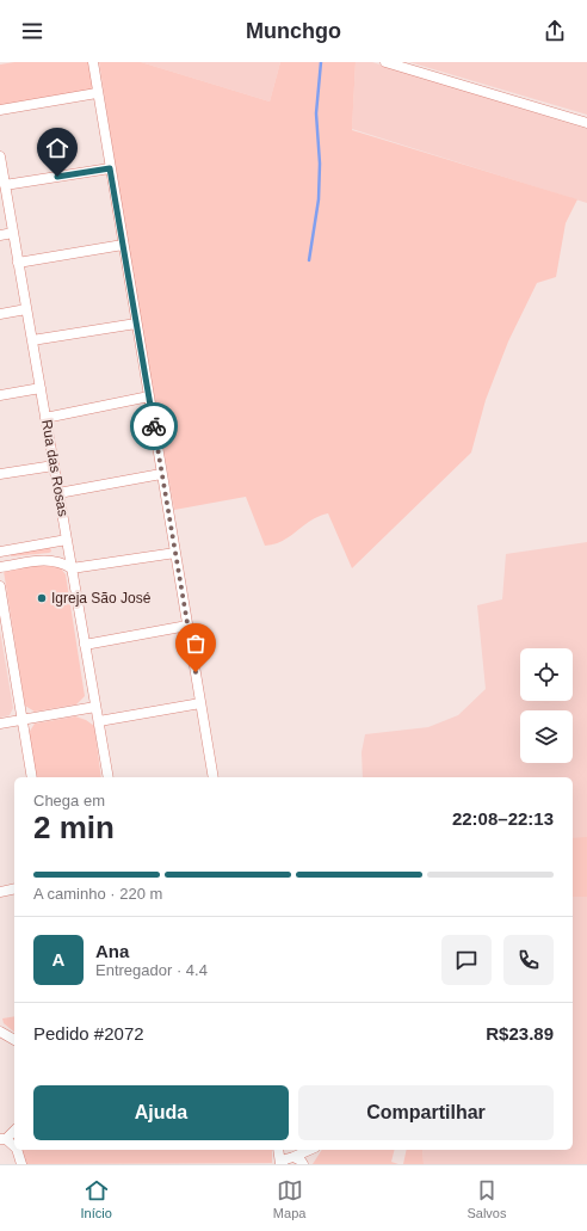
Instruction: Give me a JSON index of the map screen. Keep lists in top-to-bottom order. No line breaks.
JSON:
{"streets":{"street":["Rua das Rosas"]},"places":["Igreja São José"],"page":{"header":"Munchgo","heading":["2 min","Chega em","22:08–22:13"],"panel":["Ana","Entregador · 4.4","Pedido #2072","R$23.89"],"bar":"A caminho · 220 m","round":"A","buttons":["Ajuda","Compartilhar"],"tabs":["Início","Mapa","Salvos"]}}
